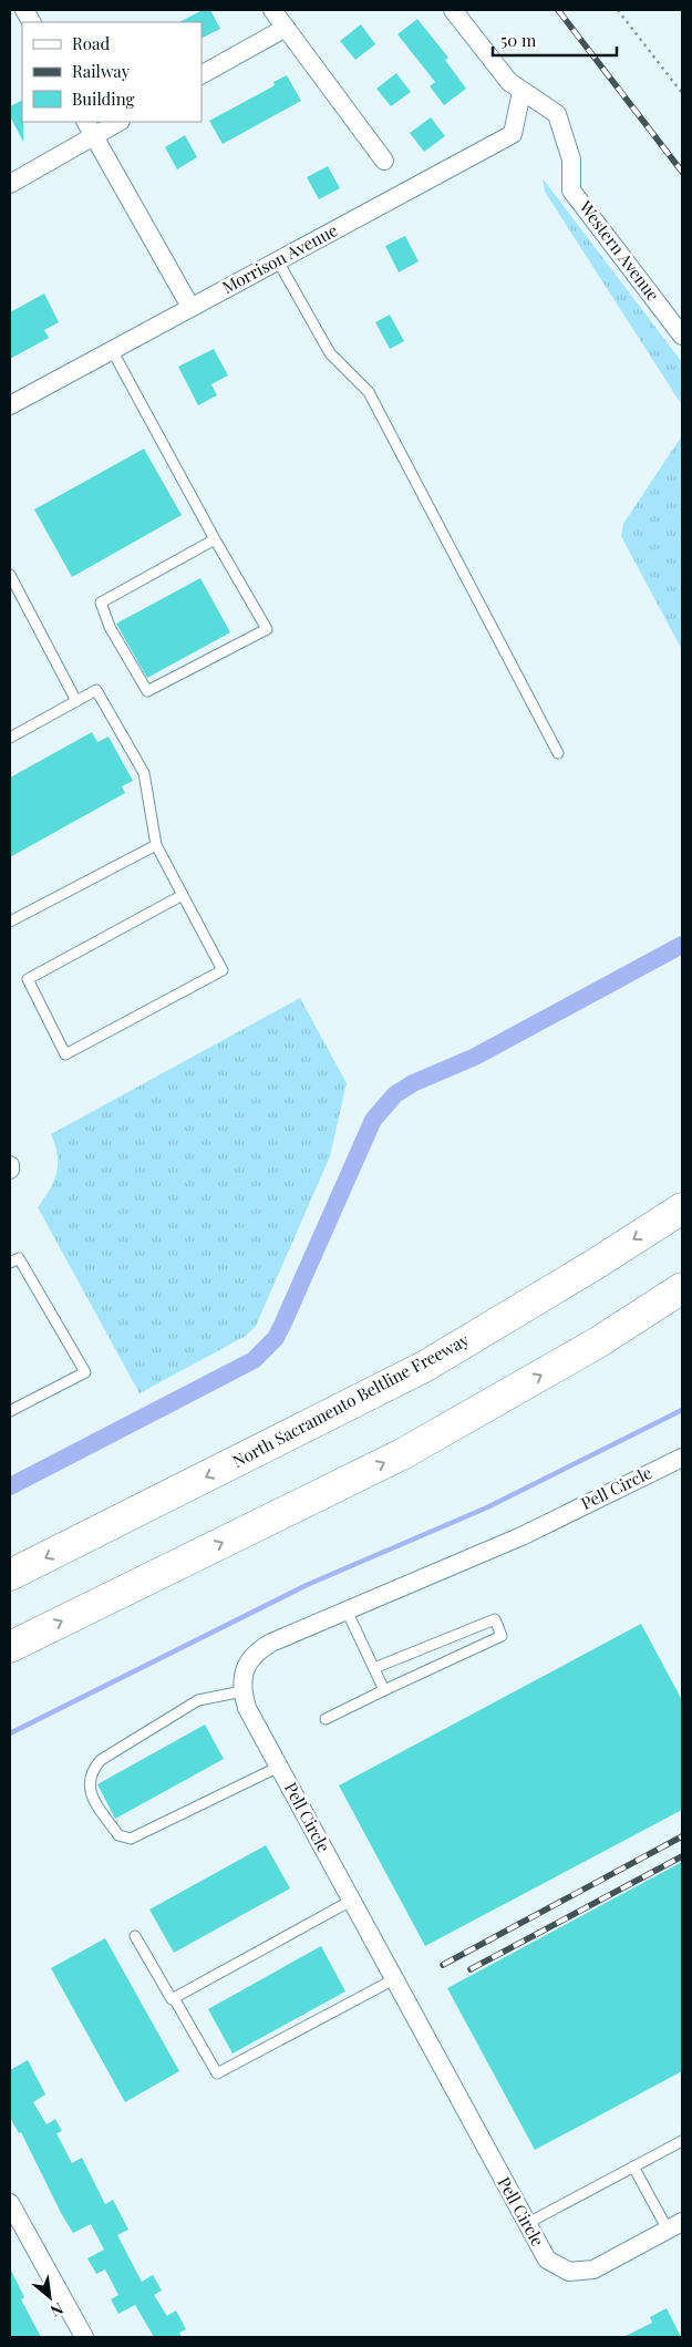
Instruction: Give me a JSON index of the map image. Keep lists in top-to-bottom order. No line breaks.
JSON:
{"streets":{"highway":["North Sacramento Beltline Freeway"],"street":["Western Avenue","Morrison Avenue","Pell Circle"]},"crossings":[["Western Avenue","Morrison Avenue"]],"legend":["Road","Railway","Building"],"scale_bar":"50 m","north":"bottom right"}
